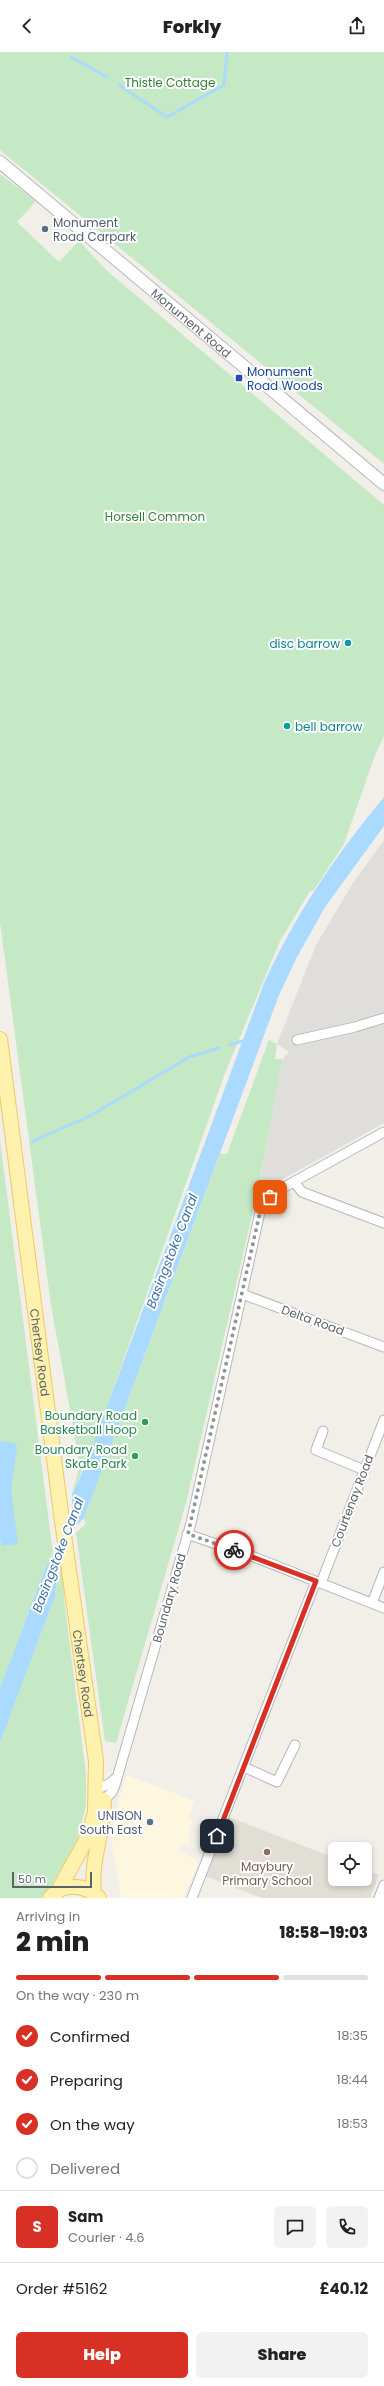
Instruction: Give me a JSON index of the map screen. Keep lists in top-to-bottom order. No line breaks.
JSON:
{"streets":{"main road":["Chertsey Road"],"street":["Monument Road","Delta Road","Courtenay Road","Boundary Road"]},"crossings":[["Delta Road","Boundary Road"],["Chertsey Road","Boundary Road"]],"water":["Basingstoke Canal"],"parks":["Thistle Cottage","Horsell Common"],"places":{"other":["Monument Road Carpark","disc barrow","bell barrow","Boundary Road Basketball Hoop","Boundary Road Skate Park","UNISON South East","Maybury Primary School"],"transit":["Monument Road Woods"]},"scale_bar":"50 m","page":{"header":"Forkly","scale":"50 m","heading":["2 min","Arriving in","18:58–19:03"],"panel":["Sam","Courier · 4.6","Order #5162","£40.12"],"bar":"On the way · 230 m","list":[["Confirmed","18:35"],["Preparing","18:44"],["On the way","18:53"],"Delivered"],"round":"S","buttons":["Help","Share"]}}
